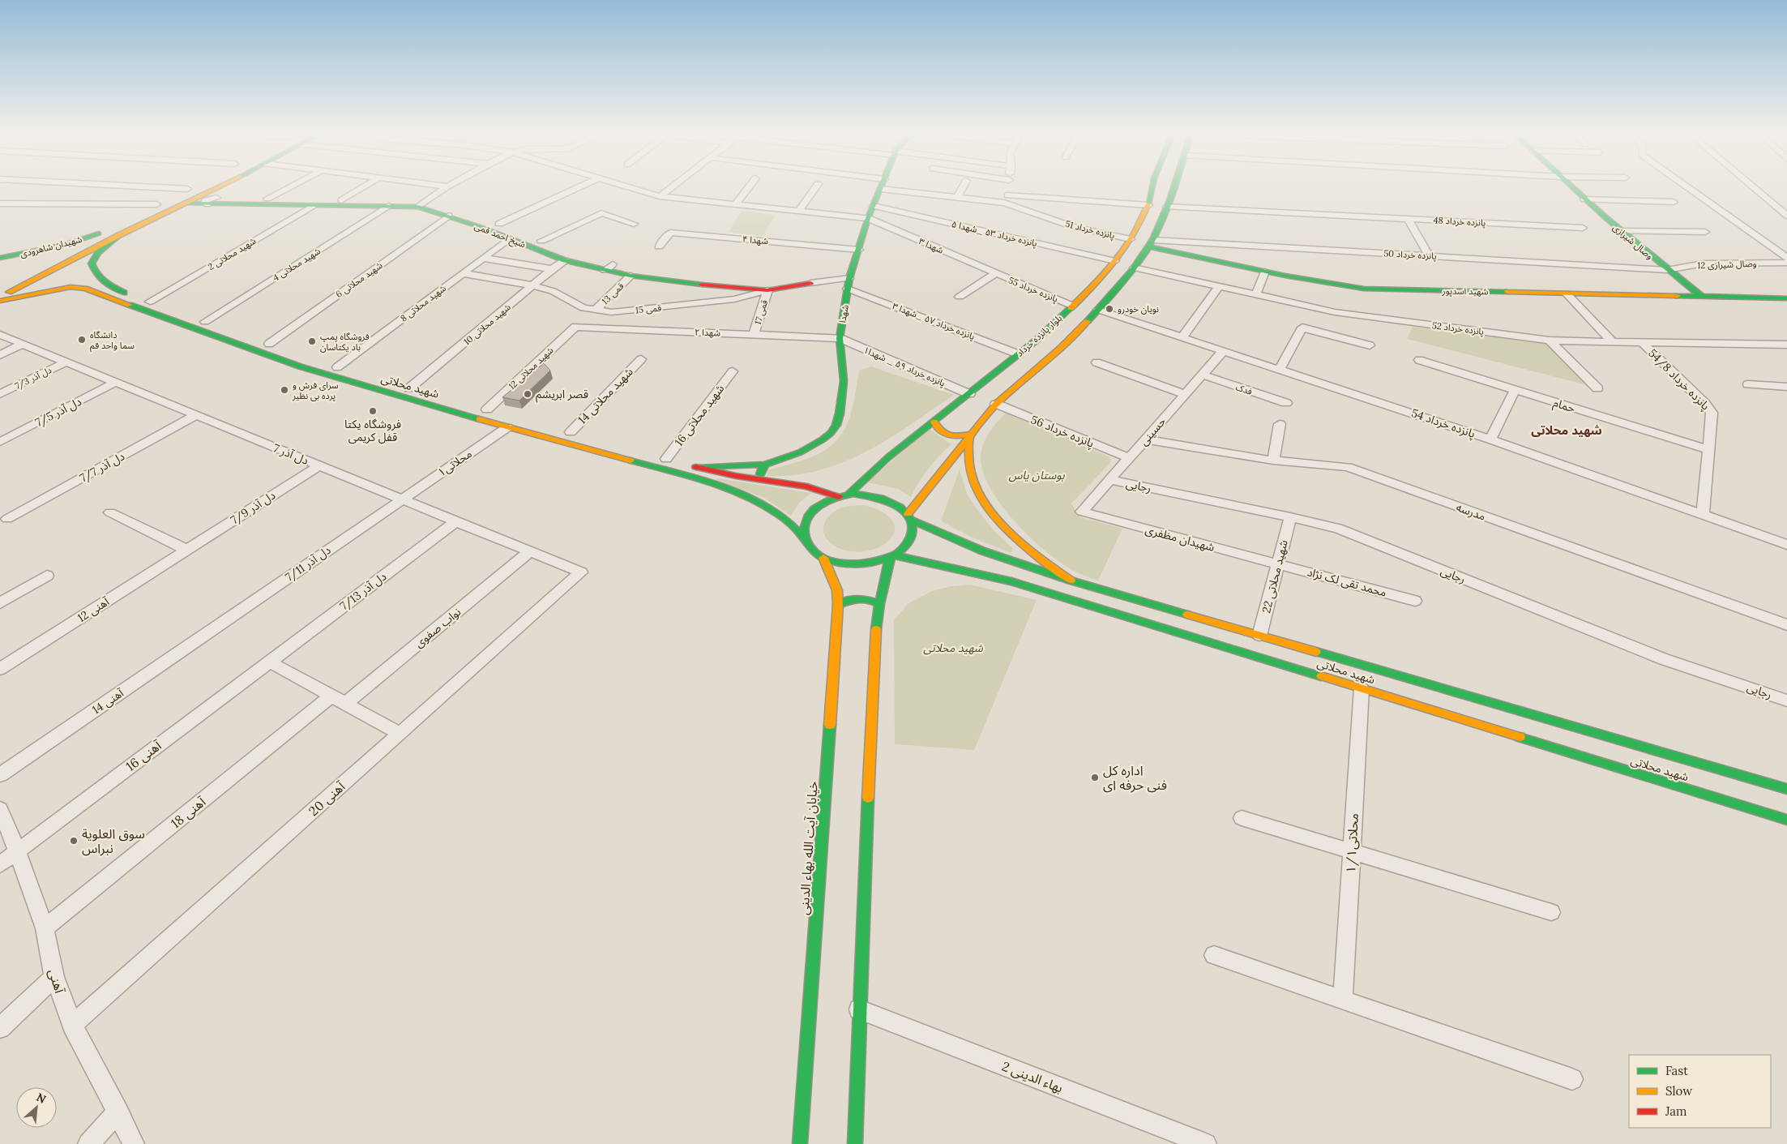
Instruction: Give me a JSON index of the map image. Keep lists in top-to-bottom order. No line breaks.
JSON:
{"streets":{"main road":["شیخ احمد قمی","وصال شیرازی","شهیدان شاهرودی","شهید اسدپور","شهدا","بلوار پانزده خرداد","شهید محلاتی","خیابان آیت الله بهاء الدینی"],"street":["پانزده خرداد 48","پانزده خرداد 51","پانزده خرداد ۵۳ _شهدا ۵","شهدا ۴","شهدا ۳","شهید محلاتی 2","پانزده خرداد 50","شهید محلاتی 4","وصال شیرازی 12","شهید محلاتی 6","پانزده خرداد 55","قمی 13","شهید محلاتی 8","قمی 15","قمی 17","پانزده خرداد ۵۷ _شهدا ۳","شهید محلاتی 10","پانزده خرداد 52","شهدا ۲","پانزده خرداد ۵۹ _ شهدا۱","شهید محلاتی 12","دل آذر 7/3","پانزده خرداد 54/8","فدک","شهید محلاتی 14","حمام","دل آذر 7/5","شهید محلاتی 16","پانزده خرداد 54","پانزده خرداد 56","حسینی","دل آذر 7","محلاتی۱","دل آذر 7/7","رجایی","دل آذر 7/9","مدرسه","شهیدان مظفری","دل آذر 7/11","شهید محلاتی 22","محمد تقی لک نژاد","دل آذر 7/13","آهنی 12","نواب صفوی","آهنی 14","آهنی 16","آهنی 20","آهنی 18","محلاتی۱/۱","آهنی","بهاء الدینی 2"]},"crossings":[["پانزده خرداد 51","بلوار پانزده خرداد"],["پانزده خرداد ۵۳ _شهدا ۵","شهدا"],["پانزده خرداد ۵۳ _شهدا ۵","بلوار پانزده خرداد"],["شیخ احمد قمی","شهید محلاتی 2"],["شیخ احمد قمی","شهید محلاتی 4"],["شیخ احمد قمی","شهید محلاتی 6"],["شیخ احمد قمی","قمی 13"],["شیخ احمد قمی","شهید محلاتی 8"],["شیخ احمد قمی","قمی 15"],["شیخ احمد قمی","قمی 17"],["شیخ احمد قمی","شهدا"],["شیخ احمد قمی","شهید محلاتی 10"],["شهدا ۴","شهدا"],["وصال شیرازی","پانزده خرداد 50"],["وصال شیرازی","وصال شیرازی 12"],["وصال شیرازی","شهید اسدپور"],["شهدا ۳","پانزده خرداد 55"],["شهدا ۳","شهدا"],["پانزده خرداد 50","وصال شیرازی 12"],["پانزده خرداد 50","شهید اسدپور"],["پانزده خرداد 55","بلوار پانزده خرداد"],["قمی 13","قمی 15"],["شهید محلاتی 8","قمی 15"],["قمی 15","قمی 17"],["قمی 15","شهید محلاتی 10"],["قمی 17","شهدا ۲"],["شهدا","پانزده خرداد ۵۷ _شهدا ۳"],["شهدا","شهدا ۲"],["شهدا","پانزده خرداد ۵۹ _ شهدا۱"],["پانزده خرداد ۵۷ _شهدا ۳","بلوار پانزده خرداد"],["پانزده خرداد 52","پانزده خرداد 54/8"],["شهدا ۲","پانزده خرداد ۵۹ _ شهدا۱"],["شهدا ۲","شهید محلاتی 12"],["بلوار پانزده خرداد","پانزده خرداد ۵۹ _ شهدا۱"],["بلوار پانزده خرداد","شهید محلاتی"],["بلوار پانزده خرداد","خیابان آیت الله بهاء الدینی"],["دل آذر 7/3","دل آذر 7"],["پانزده خرداد 54/8","حمام"],["پانزده خرداد 54/8","پانزده خرداد 54"],["شهید محلاتی","محلاتی۱"],["شهید محلاتی","شهید محلاتی 22"],["شهید محلاتی","محلاتی۱/۱"],["شهید محلاتی","خیابان آیت الله بهاء الدینی"],["فدک","حسینی"],["دل آذر 7/5","دل آذر 7"],["پانزده خرداد 54","حسینی"],["پانزده خرداد 56","حسینی"],["حسینی","رجایی"],["حسینی","مدرسه"],["حسینی","شهیدان مظفری"],["دل آذر 7","محلاتی۱"],["دل آذر 7","دل آذر 7/7"],["دل آذر 7","دل آذر 7/9"],["دل آذر 7","دل آذر 7/11"],["دل آذر 7","دل آذر 7/13"],["دل آذر 7","نواب صفوی"],["دل آذر 7","آهنی 20"],["محلاتی۱","دل آذر 7/11"],["رجایی","شهید محلاتی 22"],["دل آذر 7/9","آهنی 12"],["شهیدان مظفری","شهید محلاتی 22"],["شهیدان مظفری","محمد تقی لک نژاد"],["دل آذر 7/11","آهنی 14"],["شهید محلاتی 22","محمد تقی لک نژاد"],["دل آذر 7/13","آهنی 16"],["نواب صفوی","آهنی 18"],["آهنی 16","آهنی"],["آهنی 20","آهنی"],["آهنی 18","آهنی"]],"districts":["شهید محلاتی"],"parks":["بوستان یاس","شهید محلاتی"],"places":["نویان خودرو","دانشگاه سما واحد قم","فروشگاه پمپ باد یکتاسان","سرای فرش و پرده بی نظیر","قصر ابریشم","فروشگاه یکتا قفل کریمی","اداره کل فنی حرفه ای","سوق العلوية نبراس"],"legend":["Fast","Slow","Jam"],"north":"top right"}
